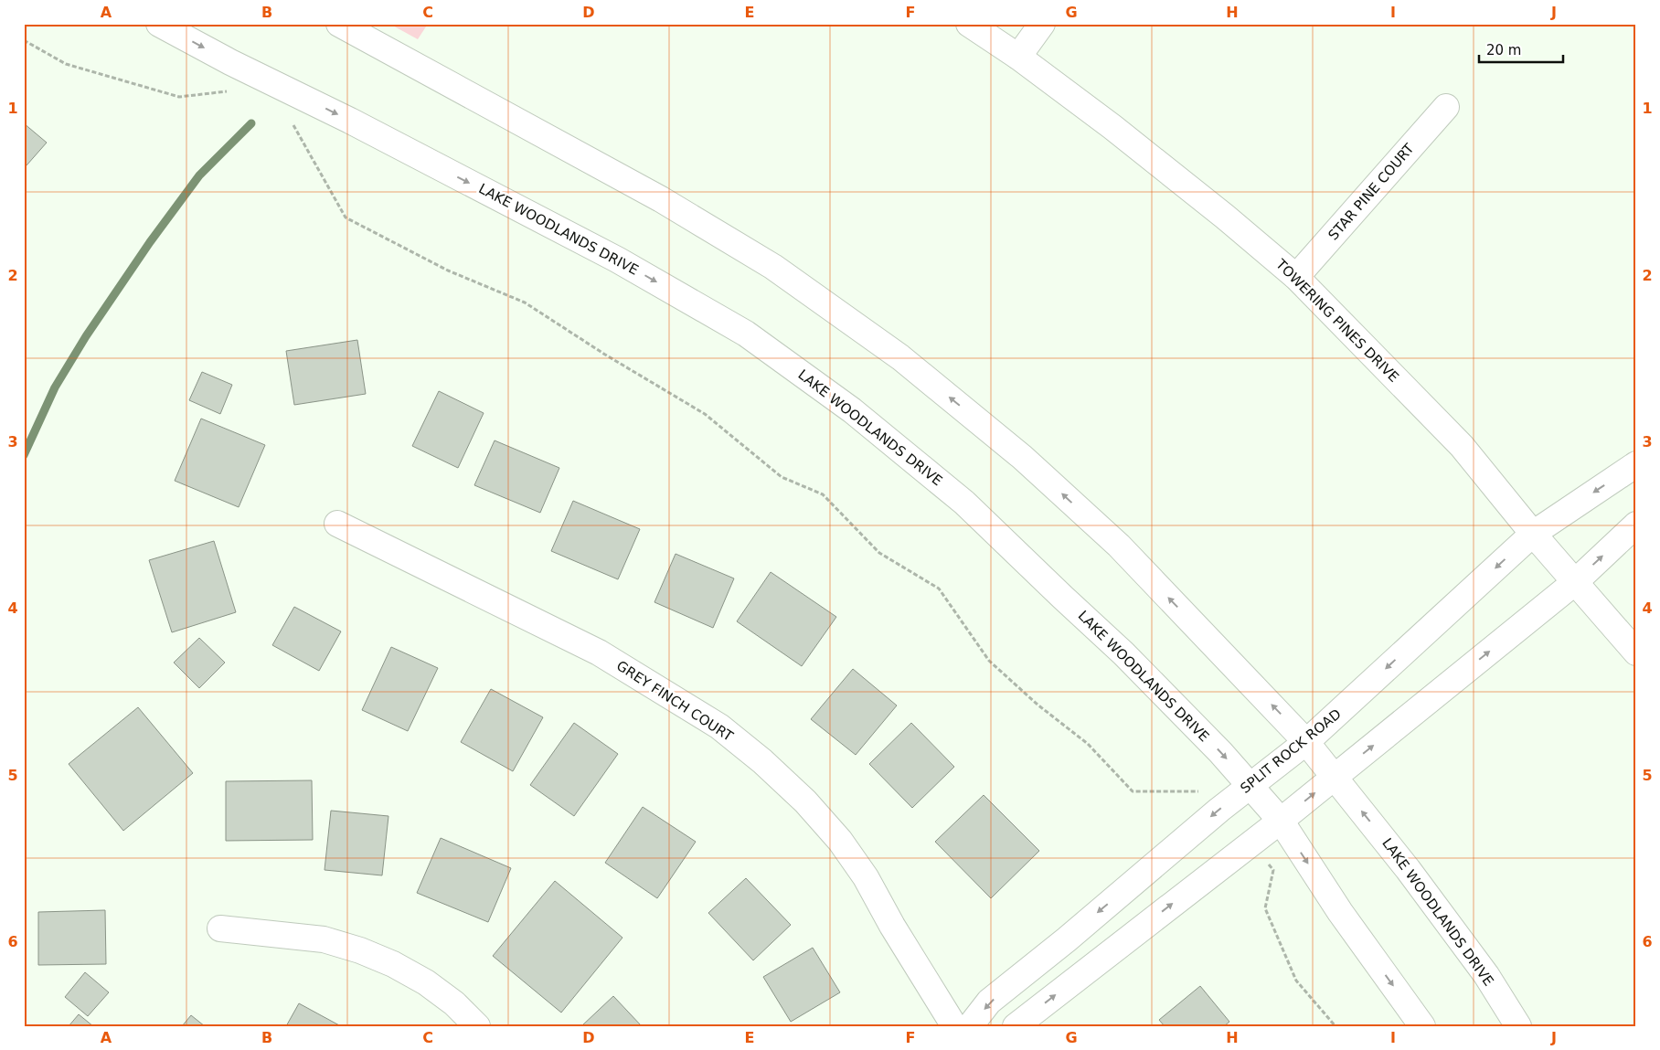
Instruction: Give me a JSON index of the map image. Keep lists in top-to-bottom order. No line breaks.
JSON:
{"streets":{"street":["STAR PINE COURT","LAKE WOODLANDS DRIVE","TOWERING PINES DRIVE","GREY FINCH COURT","SPLIT ROCK ROAD"]},"crossings":[["STAR PINE COURT","TOWERING PINES DRIVE"],["LAKE WOODLANDS DRIVE","SPLIT ROCK ROAD"],["TOWERING PINES DRIVE","SPLIT ROCK ROAD"]],"scale_bar":"20 m","grid":{"columns":["A","B","C","D","E","F","G","H","I","J"],"rows":["1","2","3","4","5","6"]}}
